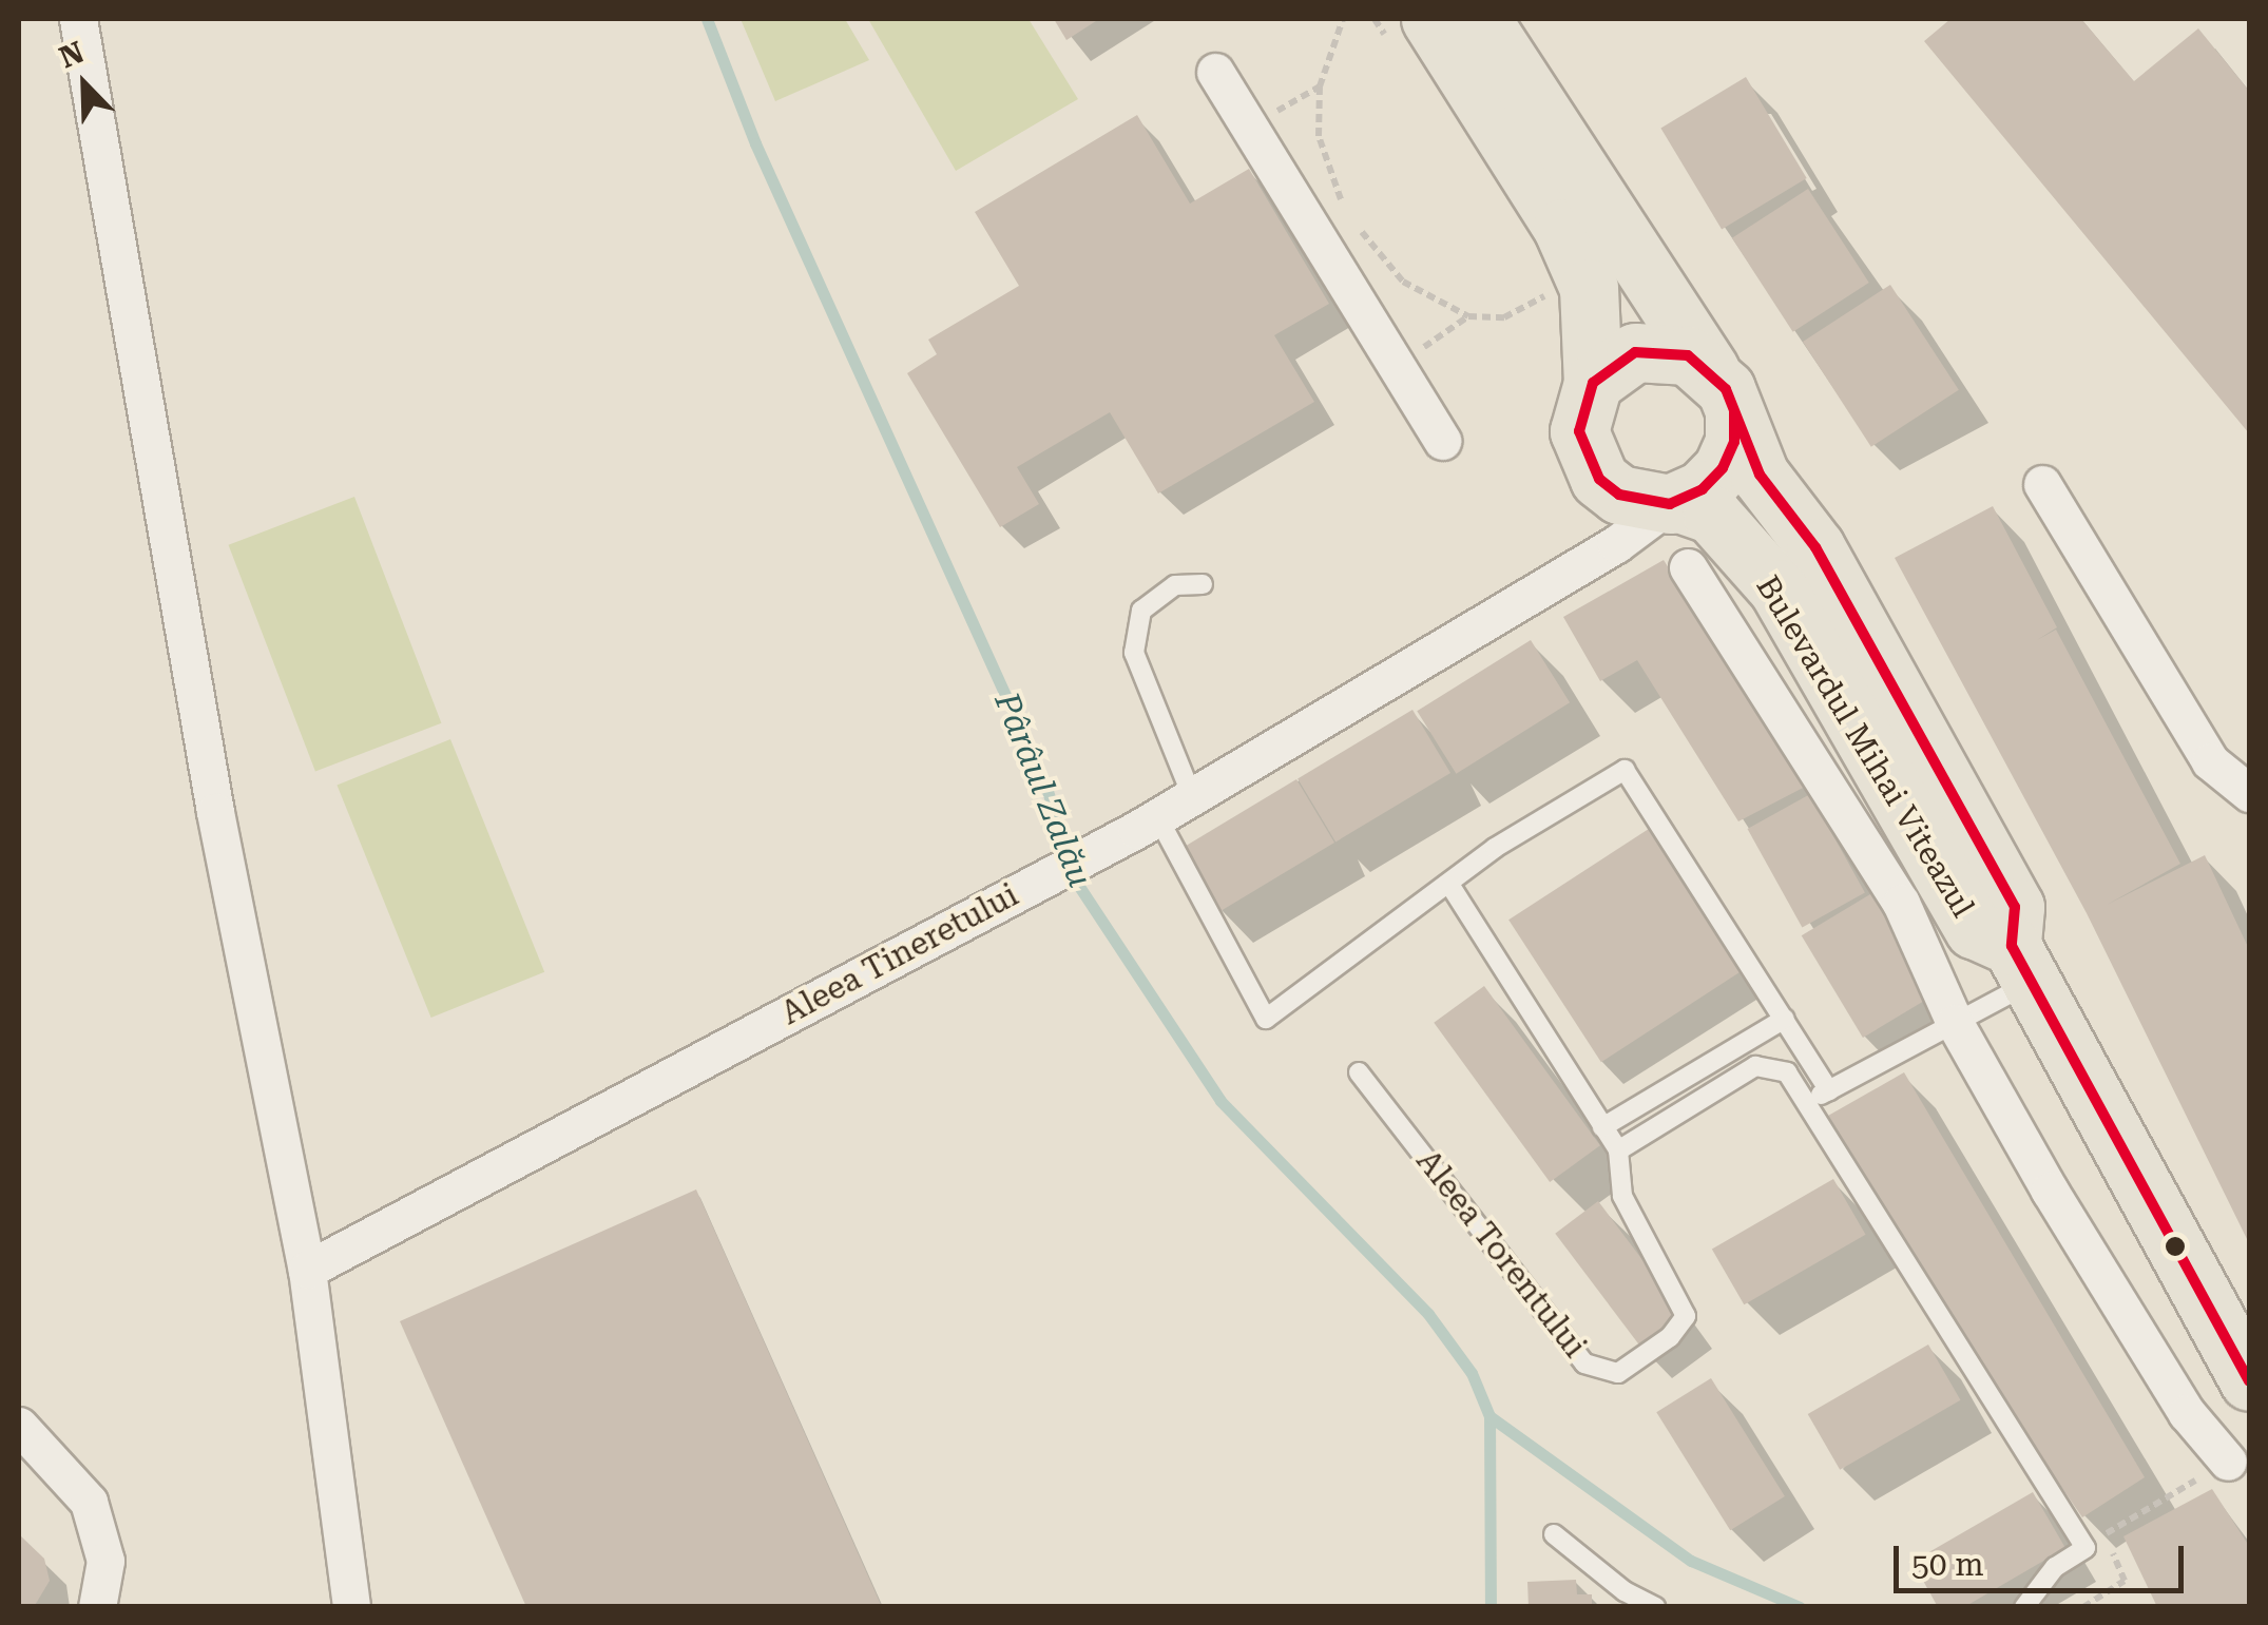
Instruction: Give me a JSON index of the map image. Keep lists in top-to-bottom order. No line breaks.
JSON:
{"streets":{"main road":["Bulevardul Mihai Viteazul"],"street":["Aleea Tineretului"],"lane":["Aleea Torentului"]},"crossings":[["Bulevardul Mihai Viteazul","Aleea Tineretului"]],"water":["Pârâul Zalău"],"scale_bar":"50 m","north":"top left"}
